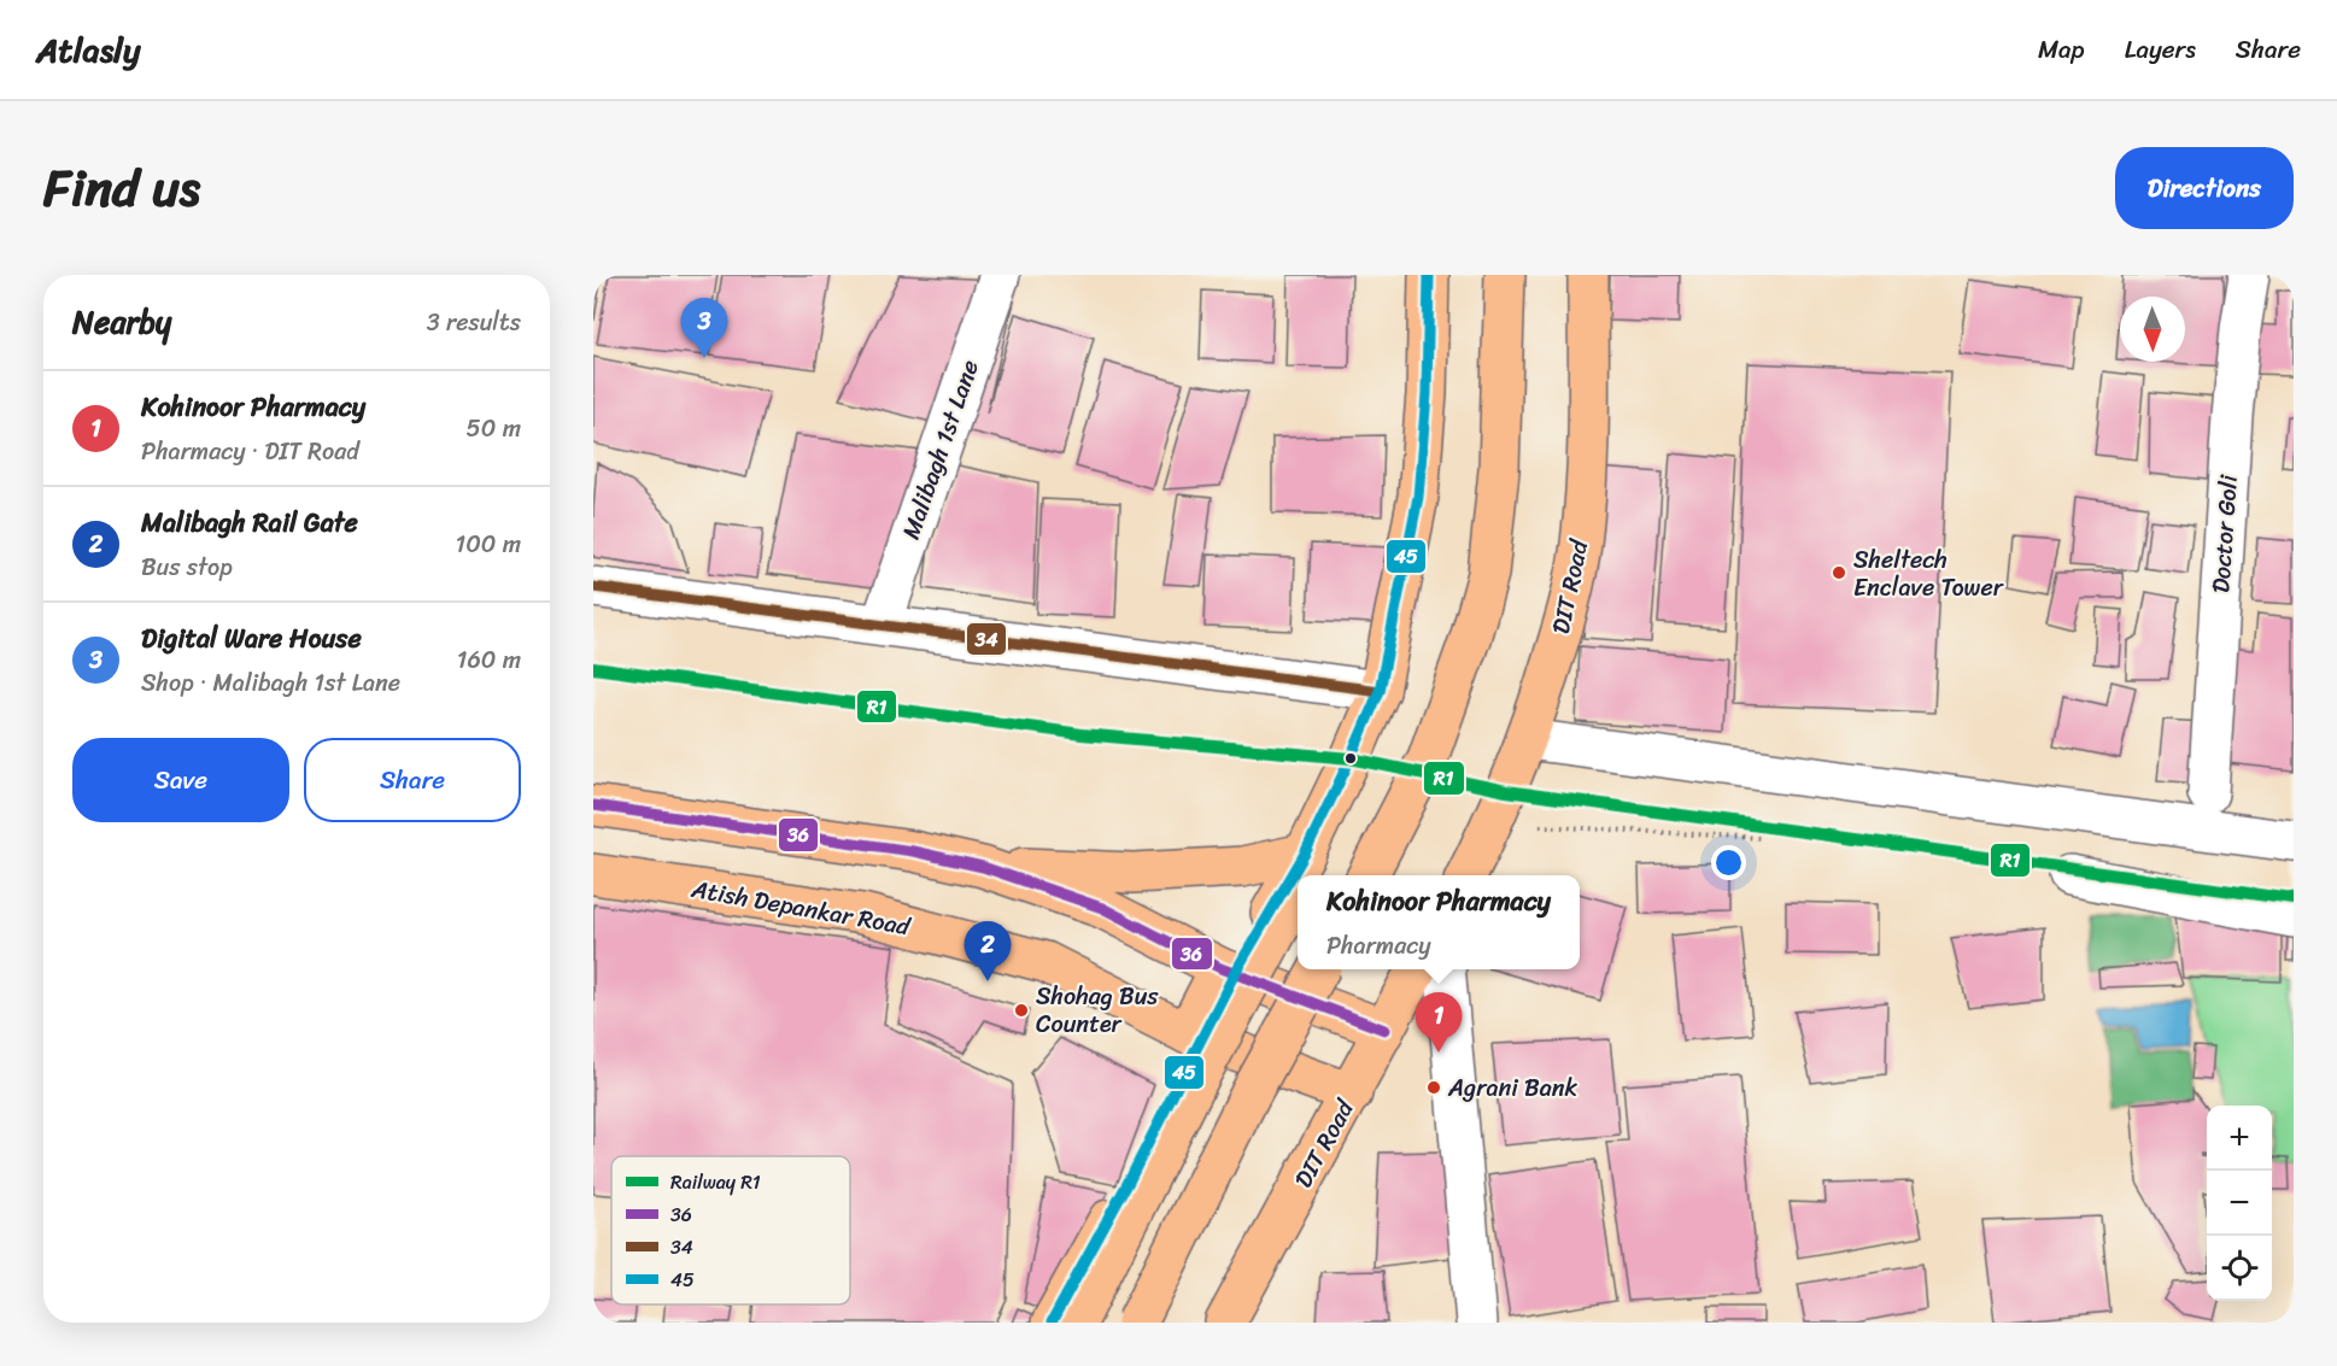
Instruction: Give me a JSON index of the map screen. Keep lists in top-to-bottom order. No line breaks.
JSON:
{"streets":{"main road":["DIT Road","Atish Depankar Road"],"street":["Malibagh 1st Lane","Doctor Goli"]},"crossings":[["DIT Road","Atish Depankar Road"]],"places":["Sheltech Enclave Tower","Shohag Bus Counter","Agrani Bank"],"lines":["transit line 45","transit line 34","rail line R1","transit line 36"],"legend":["Railway R1","36","34","45"],"north":"bottom","page":{"header":"Atlasly","nav":["Map","Layers","Share"],"title":"Find us","buttons":["Directions",["Save","Share"]],"heading":["Nearby","3 results"],"pins":["3","2","1"],"list":[{"mark":"1","name":"Kohinoor Pharmacy","note":"Pharmacy · DIT Road","value":"50 m"},{"mark":"2","name":"Malibagh Rail Gate","note":"Bus stop","value":"100 m"},{"mark":"3","name":"Digital Ware House","note":"Shop · Malibagh 1st Lane","value":"160 m"}],"popup":["Kohinoor Pharmacy","Pharmacy"],"map_buttons":["+","−"]}}
